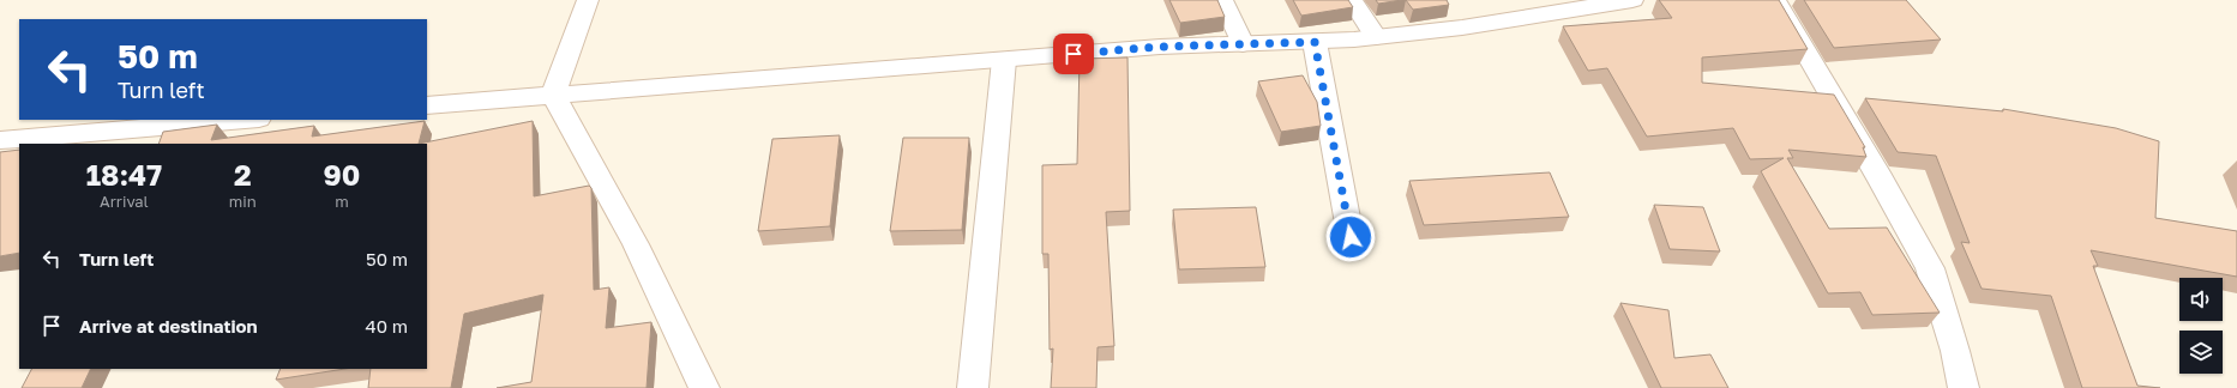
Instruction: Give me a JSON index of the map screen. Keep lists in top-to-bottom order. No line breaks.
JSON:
{"page":{"turn":["50 m","Turn left"],"eta":["18:47","Arrival","2","min","90","m"],"list":[{"name":"Turn left","value":"50 m"},{"name":"Arrive at destination","value":"40 m"}]}}
